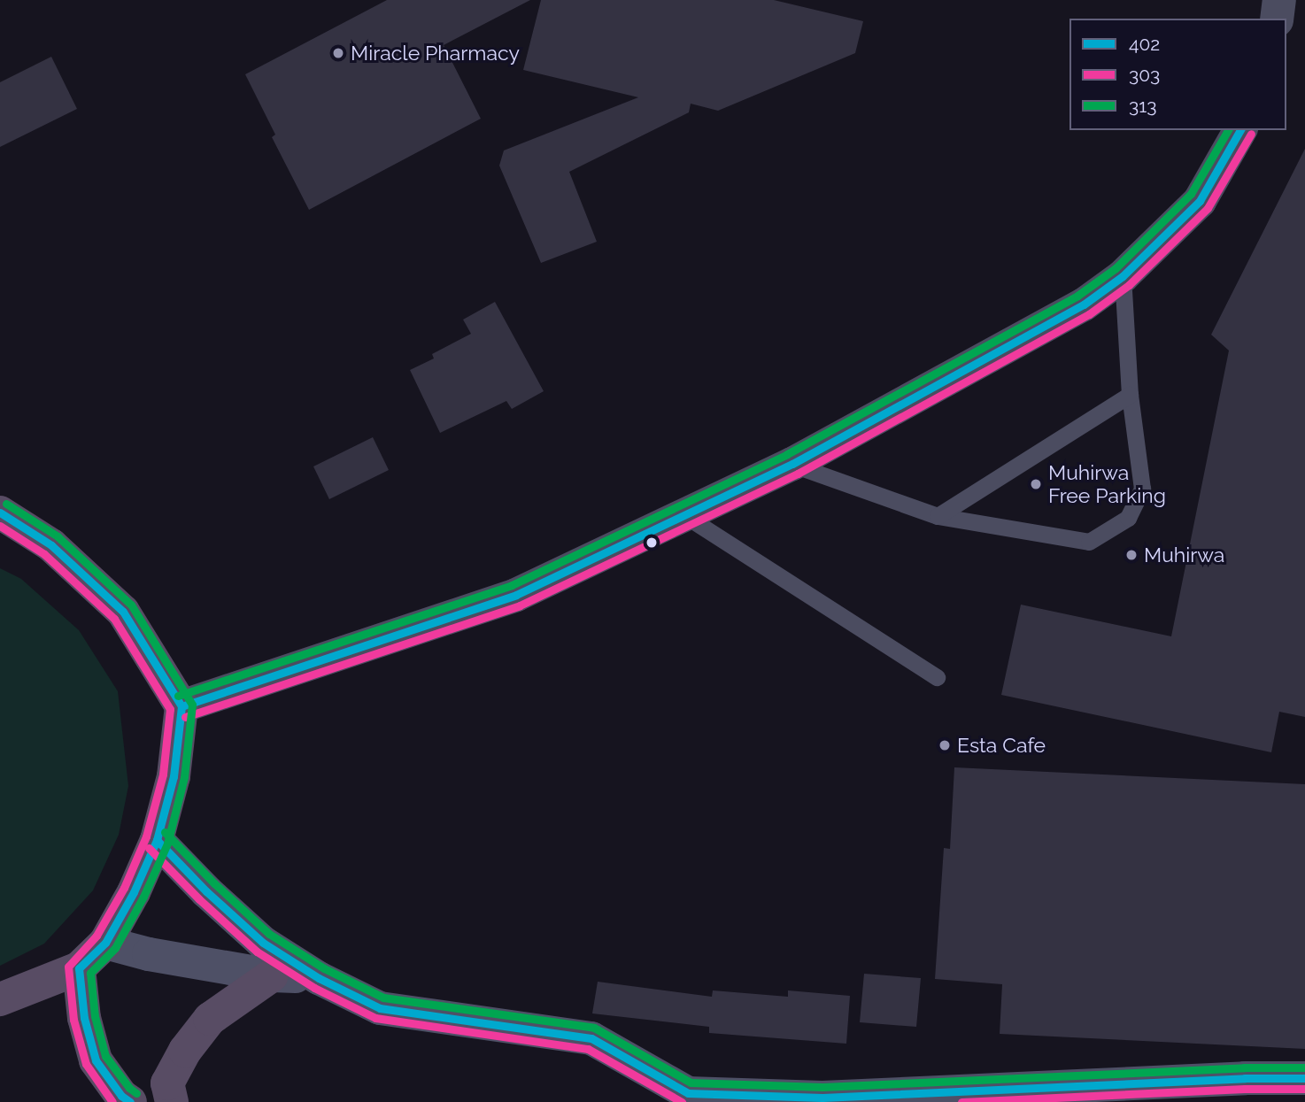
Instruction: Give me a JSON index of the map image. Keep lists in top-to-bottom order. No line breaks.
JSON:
{"places":["Miracle Pharmacy","Muhirwa Free Parking","Muhirwa","Esta Cafe"],"lines":["transit line 402","transit line 313","transit line 303"],"legend":["402","303","313"]}
